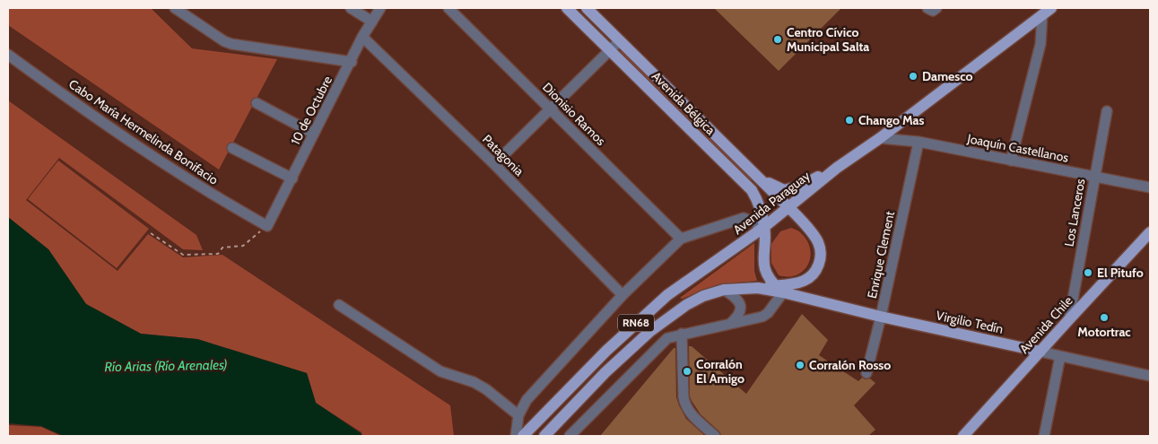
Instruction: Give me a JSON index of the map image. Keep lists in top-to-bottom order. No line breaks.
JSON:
{"streets":{"main road":["Avenida Bélgica","Avenida Paraguay","Virgilio Tedín","RN68","Avenida Chile"],"street":["10 de Octubre","Dionisio Ramos","Cabo María Hermelinda Bonifacio","Joaquín Castellanos","Patagonia","Los Lanceros","Enrique Clement"]},"crossings":[["Avenida Bélgica","Avenida Paraguay"],["Avenida Bélgica","Virgilio Tedín"],["Avenida Bélgica","RN68"],["10 de Octubre","Cabo María Hermelinda Bonifacio"],["10 de Octubre","Patagonia"],["Joaquín Castellanos","Avenida Paraguay"],["Joaquín Castellanos","Los Lanceros"],["Joaquín Castellanos","Enrique Clement"],["Avenida Paraguay","Virgilio Tedín"],["Avenida Paraguay","RN68"],["Los Lanceros","Avenida Chile"],["Enrique Clement","Virgilio Tedín"],["Virgilio Tedín","RN68"],["Virgilio Tedín","Avenida Chile"]],"water":["Río Arias (Río Arenales)"],"places":["Centro Cívico Municipal Salta","Damesco","Chango Mas","El Pitufo","Motortrac","Corralón Rosso","Corralón El Amigo"]}
